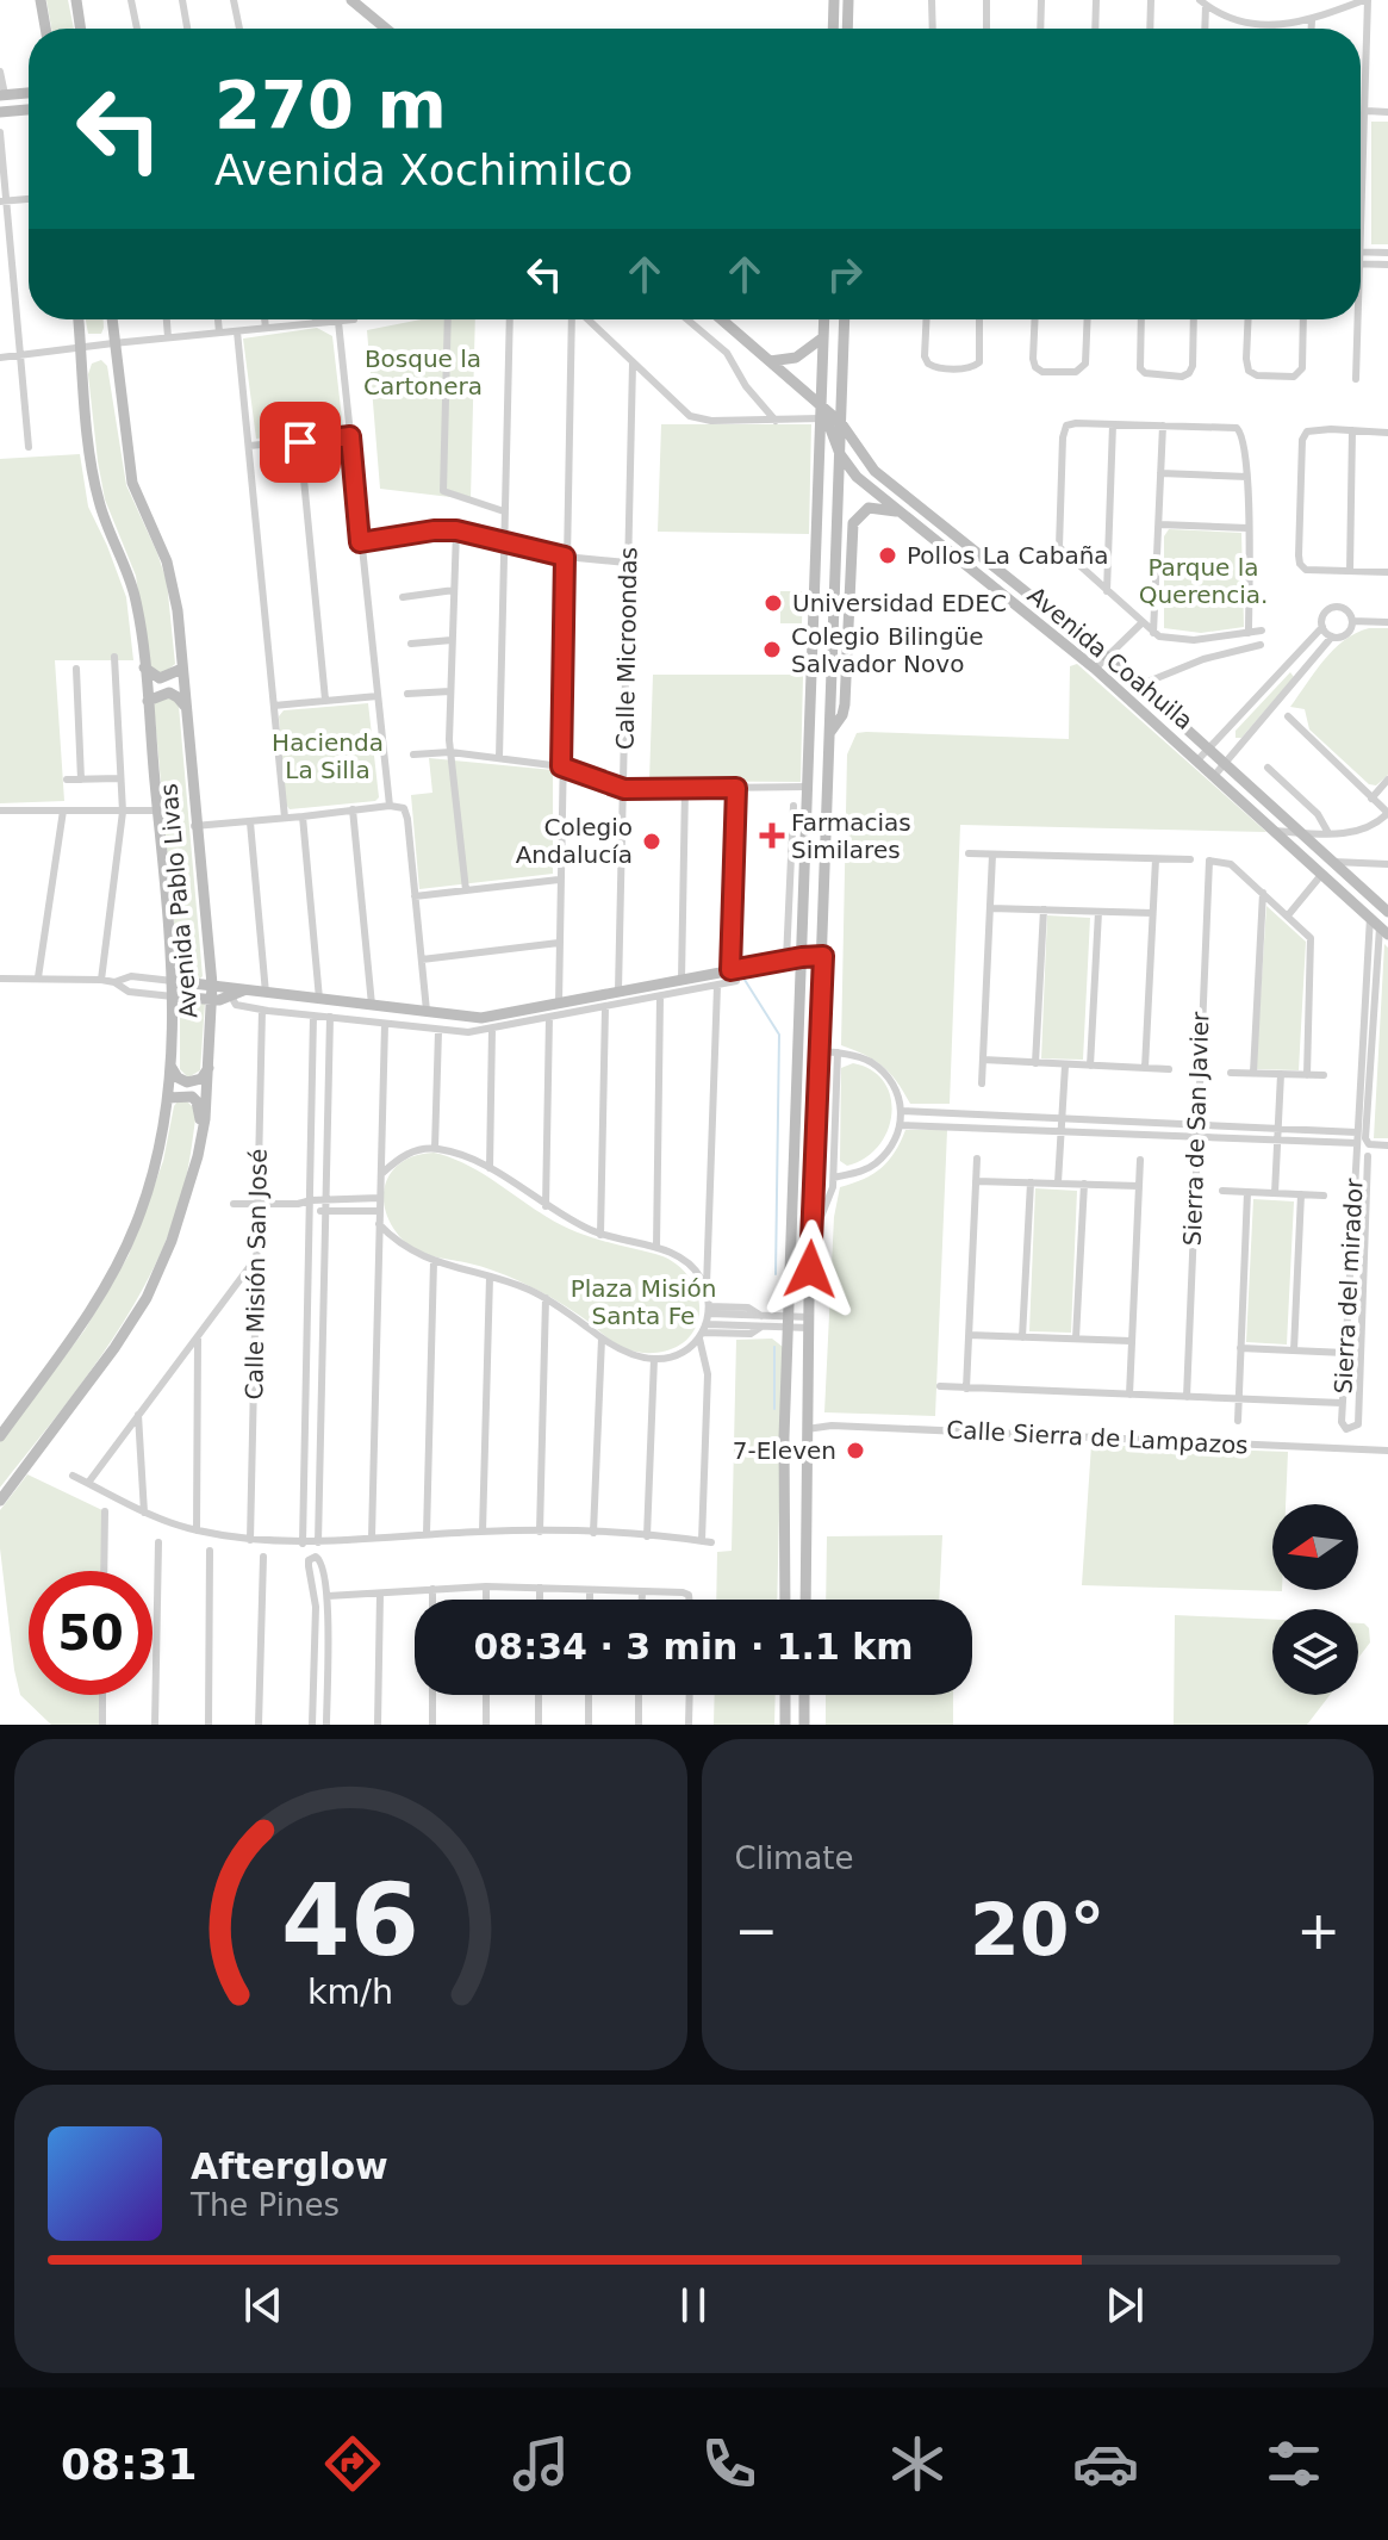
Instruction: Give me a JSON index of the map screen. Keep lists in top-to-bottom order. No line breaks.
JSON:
{"streets":{"main road":["Avenida Coahuila","Avenida Pablo Livas"],"street":["Calle Microondas","Sierra de San Javier","Calle Misión San José","Sierra del mirador","Calle Sierra de Lampazos"]},"crossings":[["Avenida Coahuila","Sierra del mirador"]],"parks":["Bosque la Cartonera","Parque la Querencia.","Hacienda La Silla","Plaza Misión Santa Fe"],"places":{"other":["Pollos La Cabaña","Universidad EDEC","Colegio Bilingüe Salvador Novo","Colegio Andalucía","7-Eleven"],"health":["Farmacias Similares"]},"north":"left","page":{"turn":["270 m","Avenida Xochimilco"],"limit":"50","trip":"08:34 · 3 min · 1.1 km","tile":"Climate","heat":["−","20°","+"],"song":["Afterglow","The Pines"],"tabs":"08:31","gauge":["46","km/h"]}}
